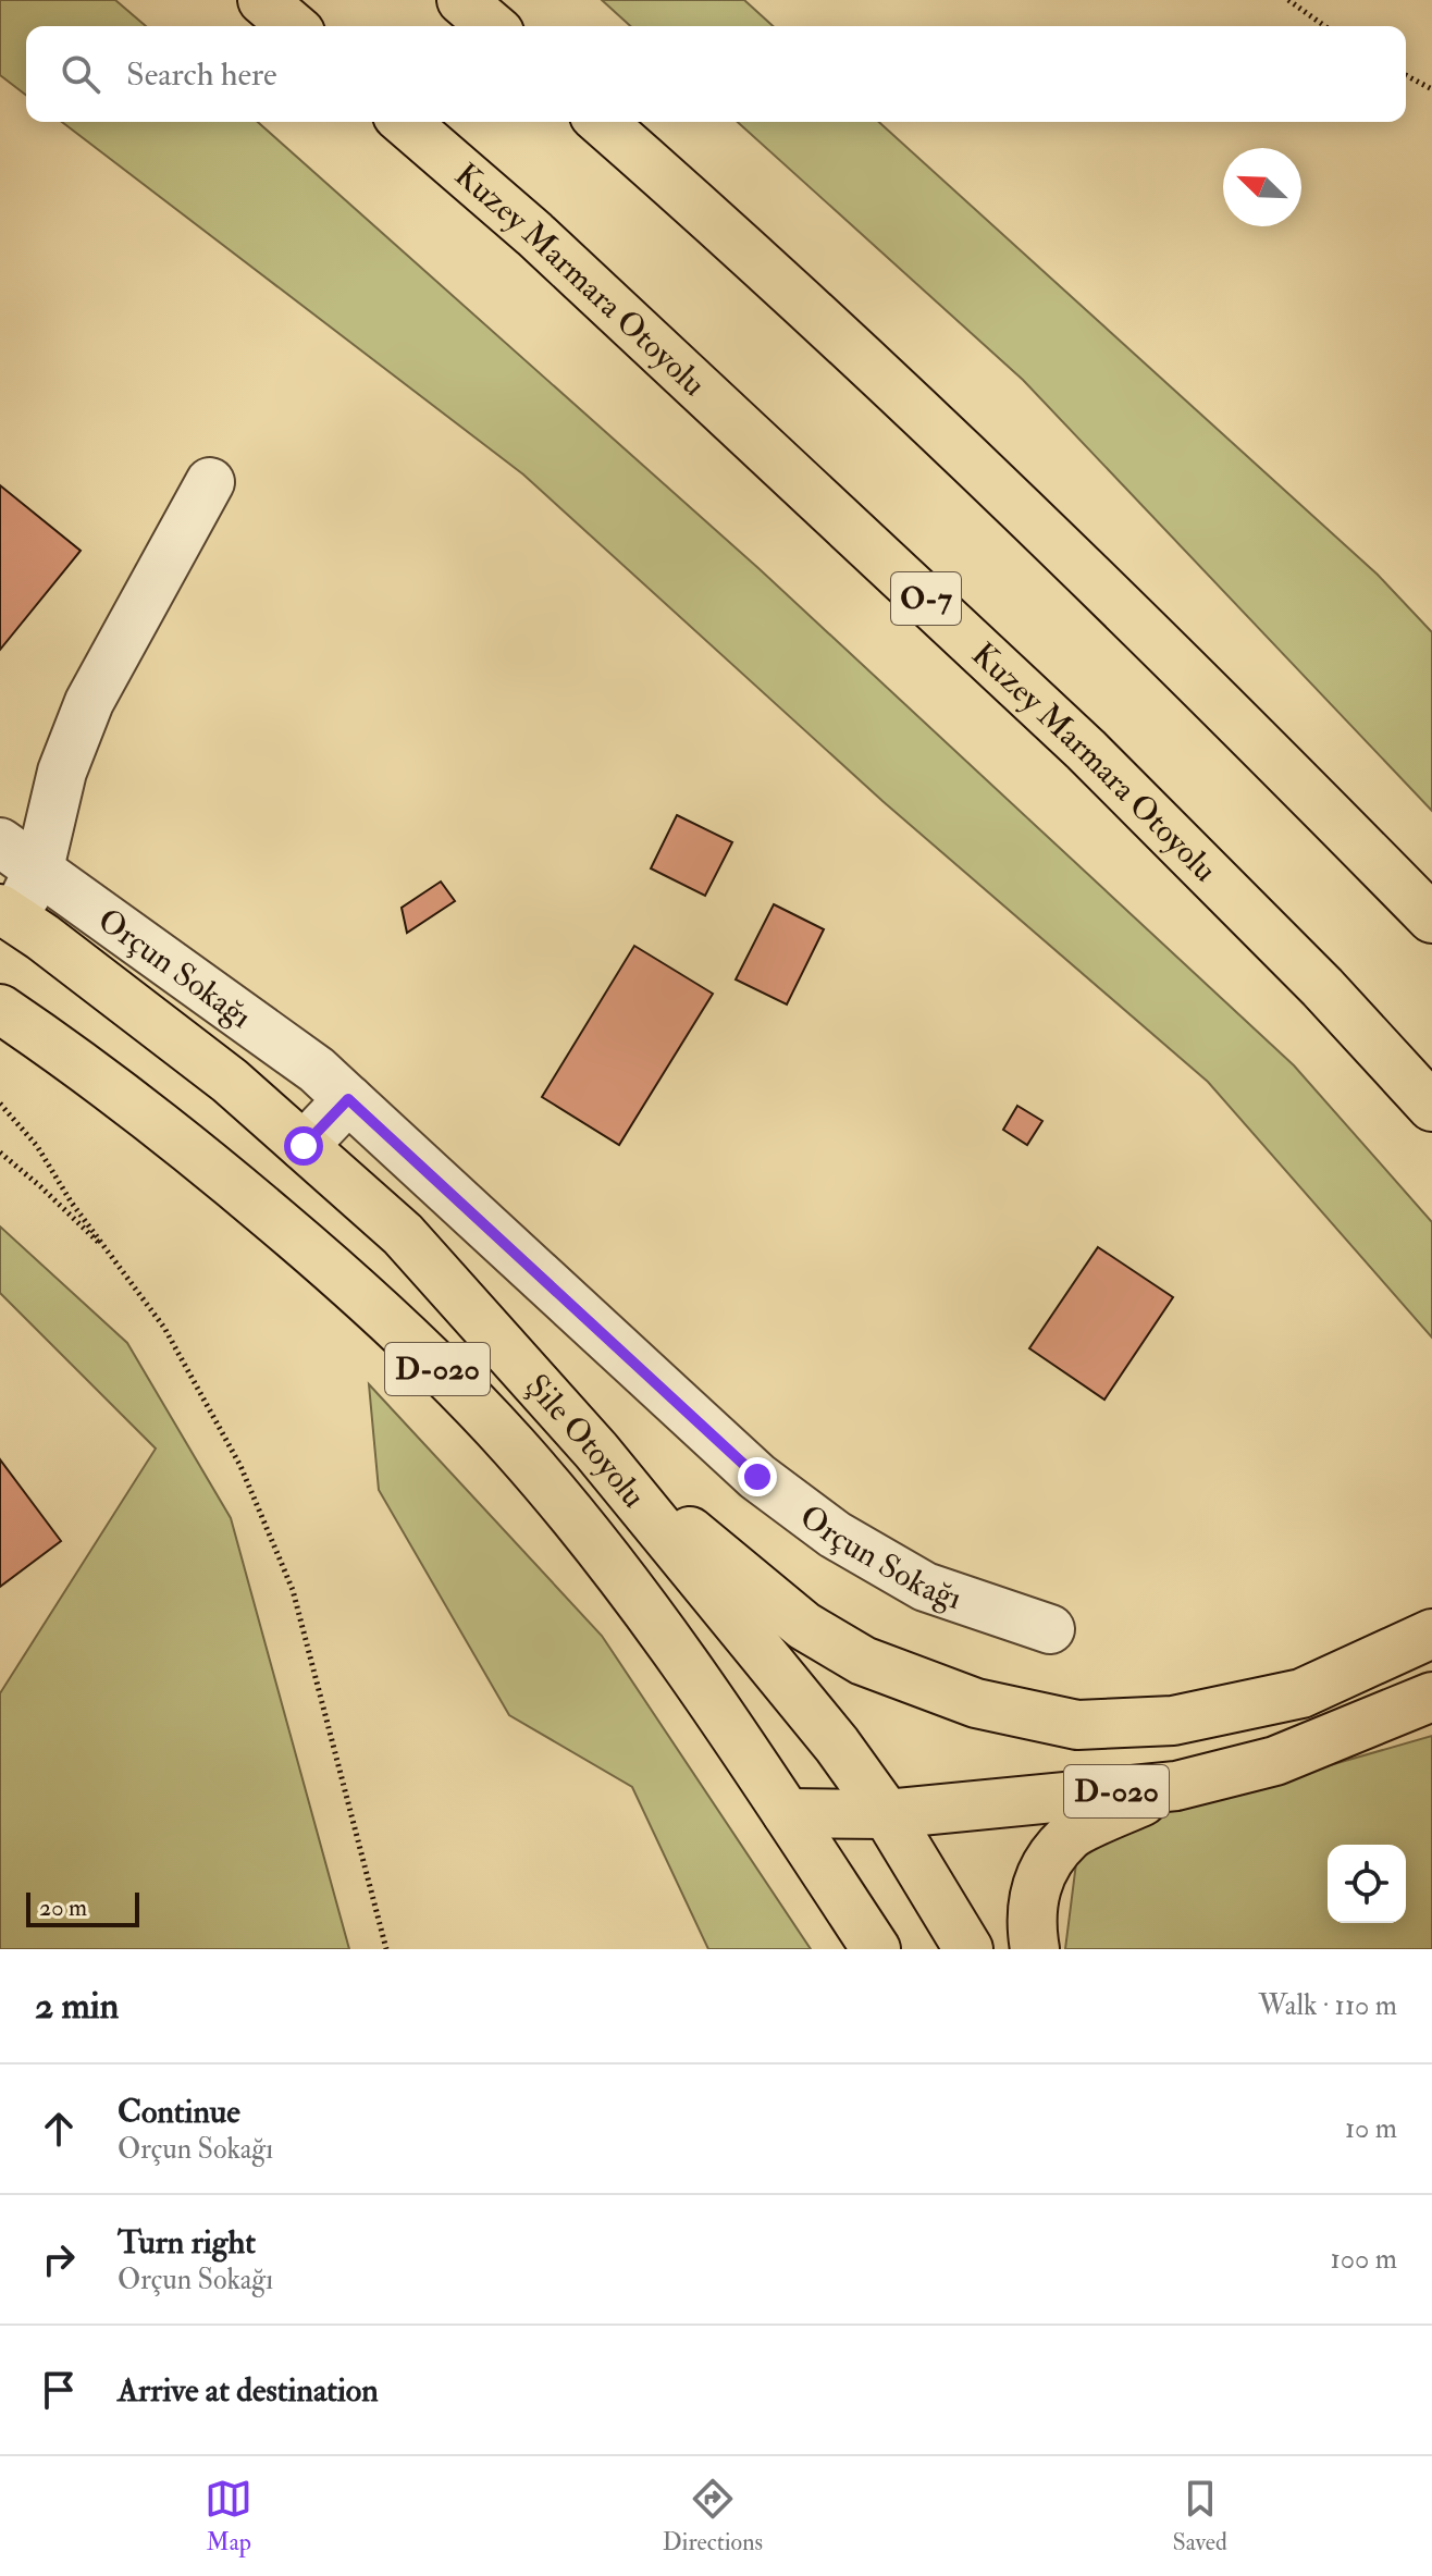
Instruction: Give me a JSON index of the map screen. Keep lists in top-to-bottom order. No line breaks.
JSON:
{"streets":{"highway":["Kuzey Marmara Otoyolu","O-7","D-020","Şile Otoyolu"],"street":["Orçun Sokağı"]},"crossings":[["D-020","Şile Otoyolu"]],"scale_bar":"20 m","north":"top left","page":{"search":"Search here","scale":"20 m","heading":["2 min","Walk · 110 m"],"list":[["Continue","Orçun Sokağı","10 m"],["Turn right","Orçun Sokağı","100 m"],"Arrive at destination"],"nav":["Map","Directions","Saved"]}}
